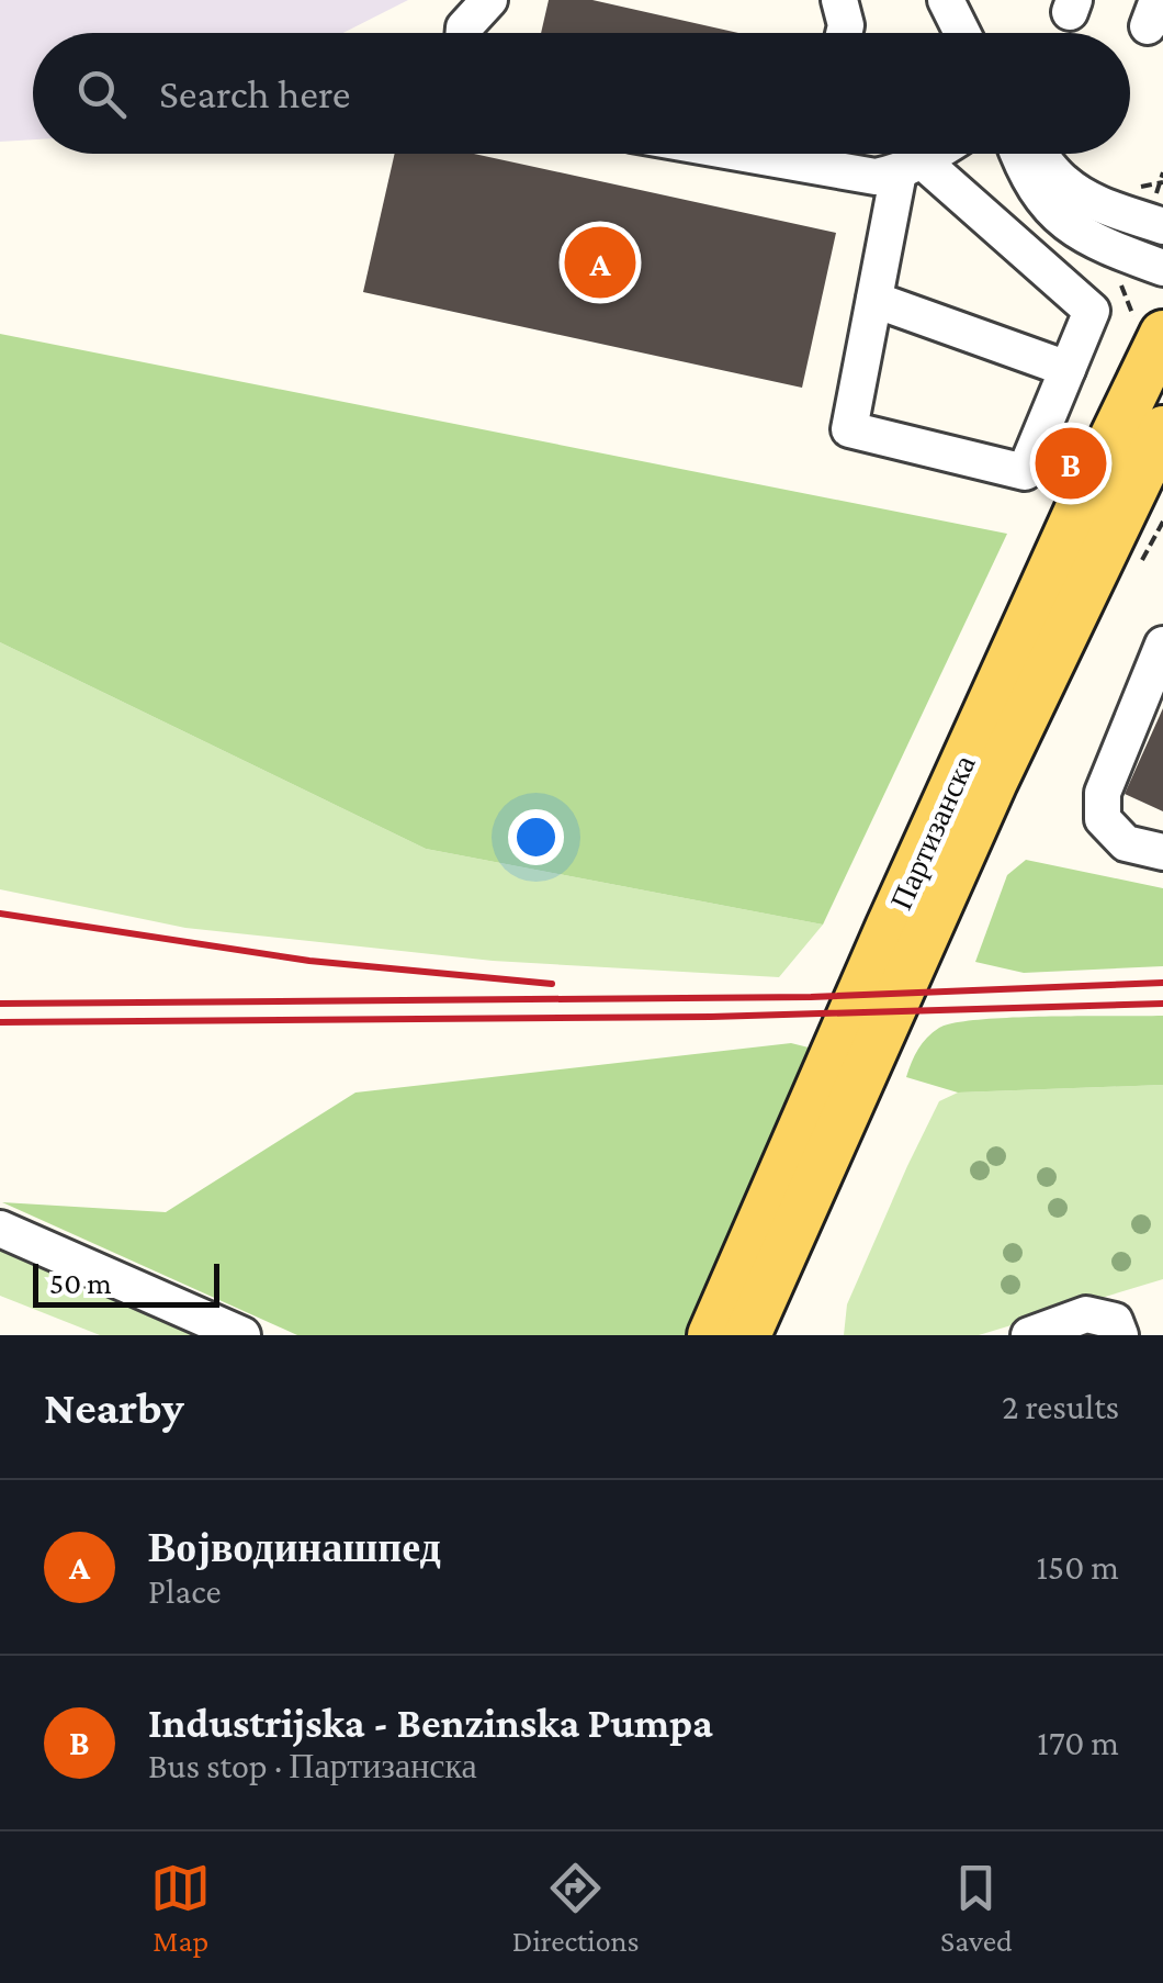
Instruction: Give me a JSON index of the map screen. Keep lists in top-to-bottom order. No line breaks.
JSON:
{"streets":{"main road":["Партизанска"]},"scale_bar":"50 m","page":{"search":"Search here","pins":["A","B"],"scale":"50 m","heading":["Nearby","2 results"],"list":[{"mark":"A","name":"Војводинашпед","note":"Place","value":"150 m"},{"mark":"B","name":"Industrijska - Benzinska Pumpa","note":"Bus stop · Партизанска","value":"170 m"}],"nav":["Map","Directions","Saved"]}}
